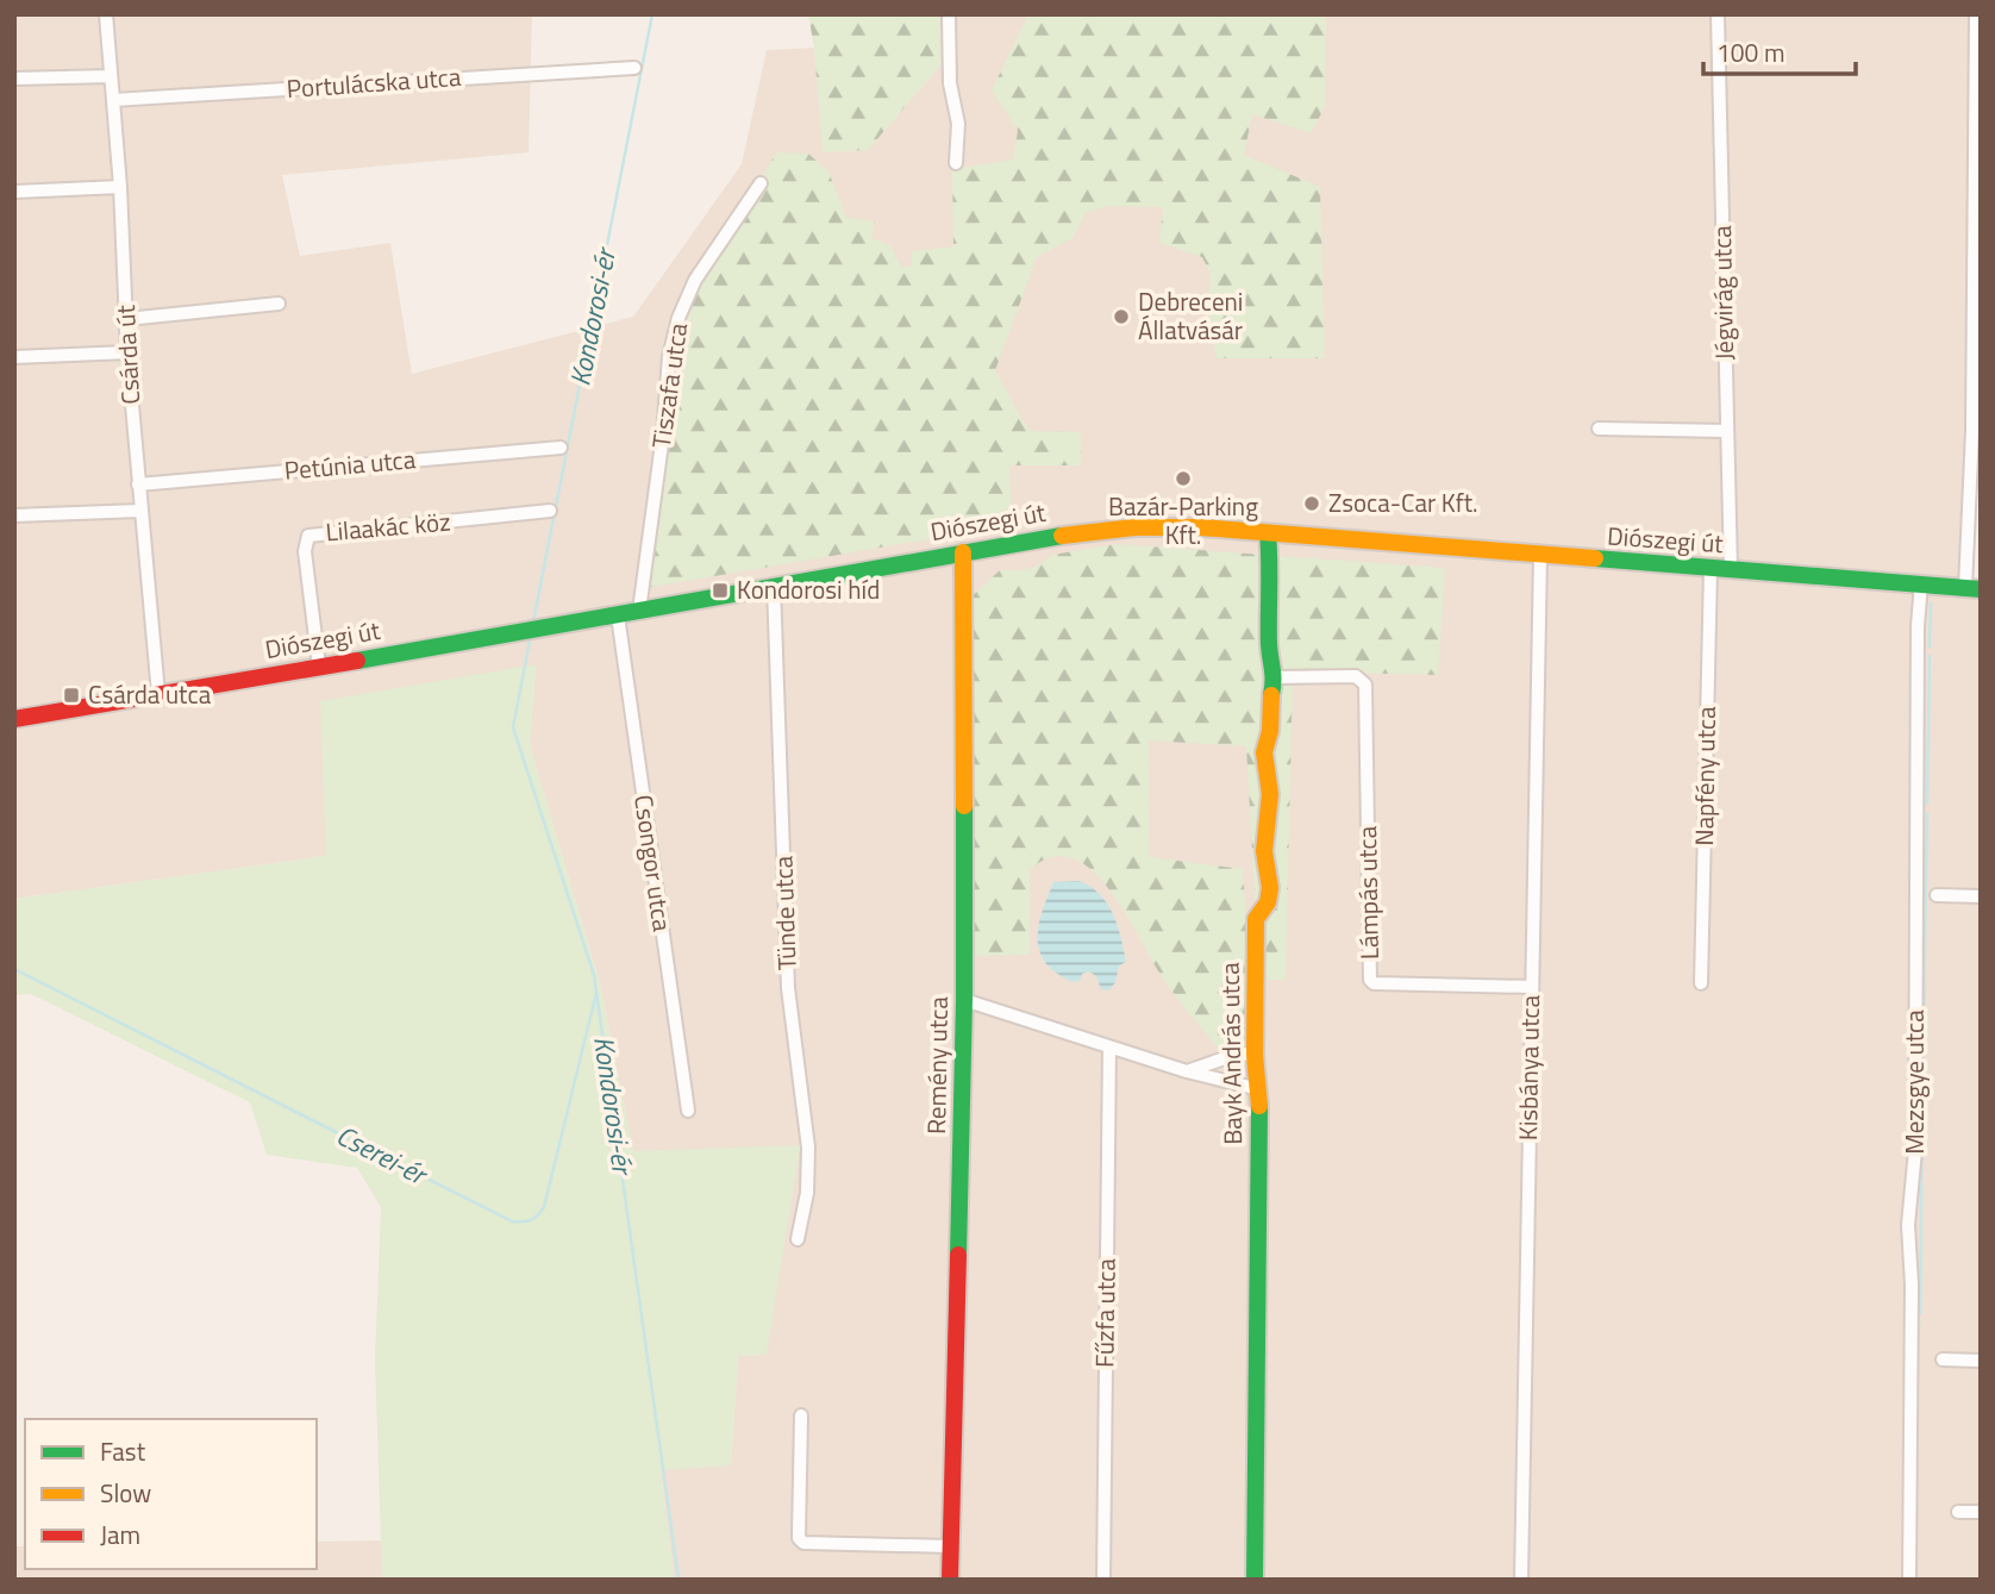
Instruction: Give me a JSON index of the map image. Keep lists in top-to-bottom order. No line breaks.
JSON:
{"streets":{"street":["Portulácska utca","Jégvirág utca","Csárda út","Tiszafa utca","Petúnia utca","Diószegi út","Lilaakác köz","Napfény utca","Csongor utca","Lámpás utca","Tünde utca","Bayk András utca","Remény utca","Kisbánya utca","Mezsgye utca","Fűzfa utca"]},"crossings":[["Portulácska utca","Csárda út"],["Jégvirág utca","Diószegi út"],["Csárda út","Petúnia utca"],["Csárda út","Diószegi út"],["Tiszafa utca","Diószegi út"],["Diószegi út","Lilaakác köz"],["Diószegi út","Napfény utca"],["Diószegi út","Csongor utca"],["Diószegi út","Tünde utca"],["Diószegi út","Bayk András utca"],["Diószegi út","Remény utca"],["Diószegi út","Kisbánya utca"],["Diószegi út","Mezsgye utca"],["Lámpás utca","Bayk András utca"],["Lámpás utca","Kisbánya utca"]],"water":["Kondorosi-ér","Cserei-ér"],"places":{"other":["Debreceni Állatvásár","Bazár-Parking Kft.","Zsoca-Car Kft."],"transit":["Kondorosi híd","Csárda utca"]},"legend":["Fast","Slow","Jam"],"scale_bar":"100 m"}
